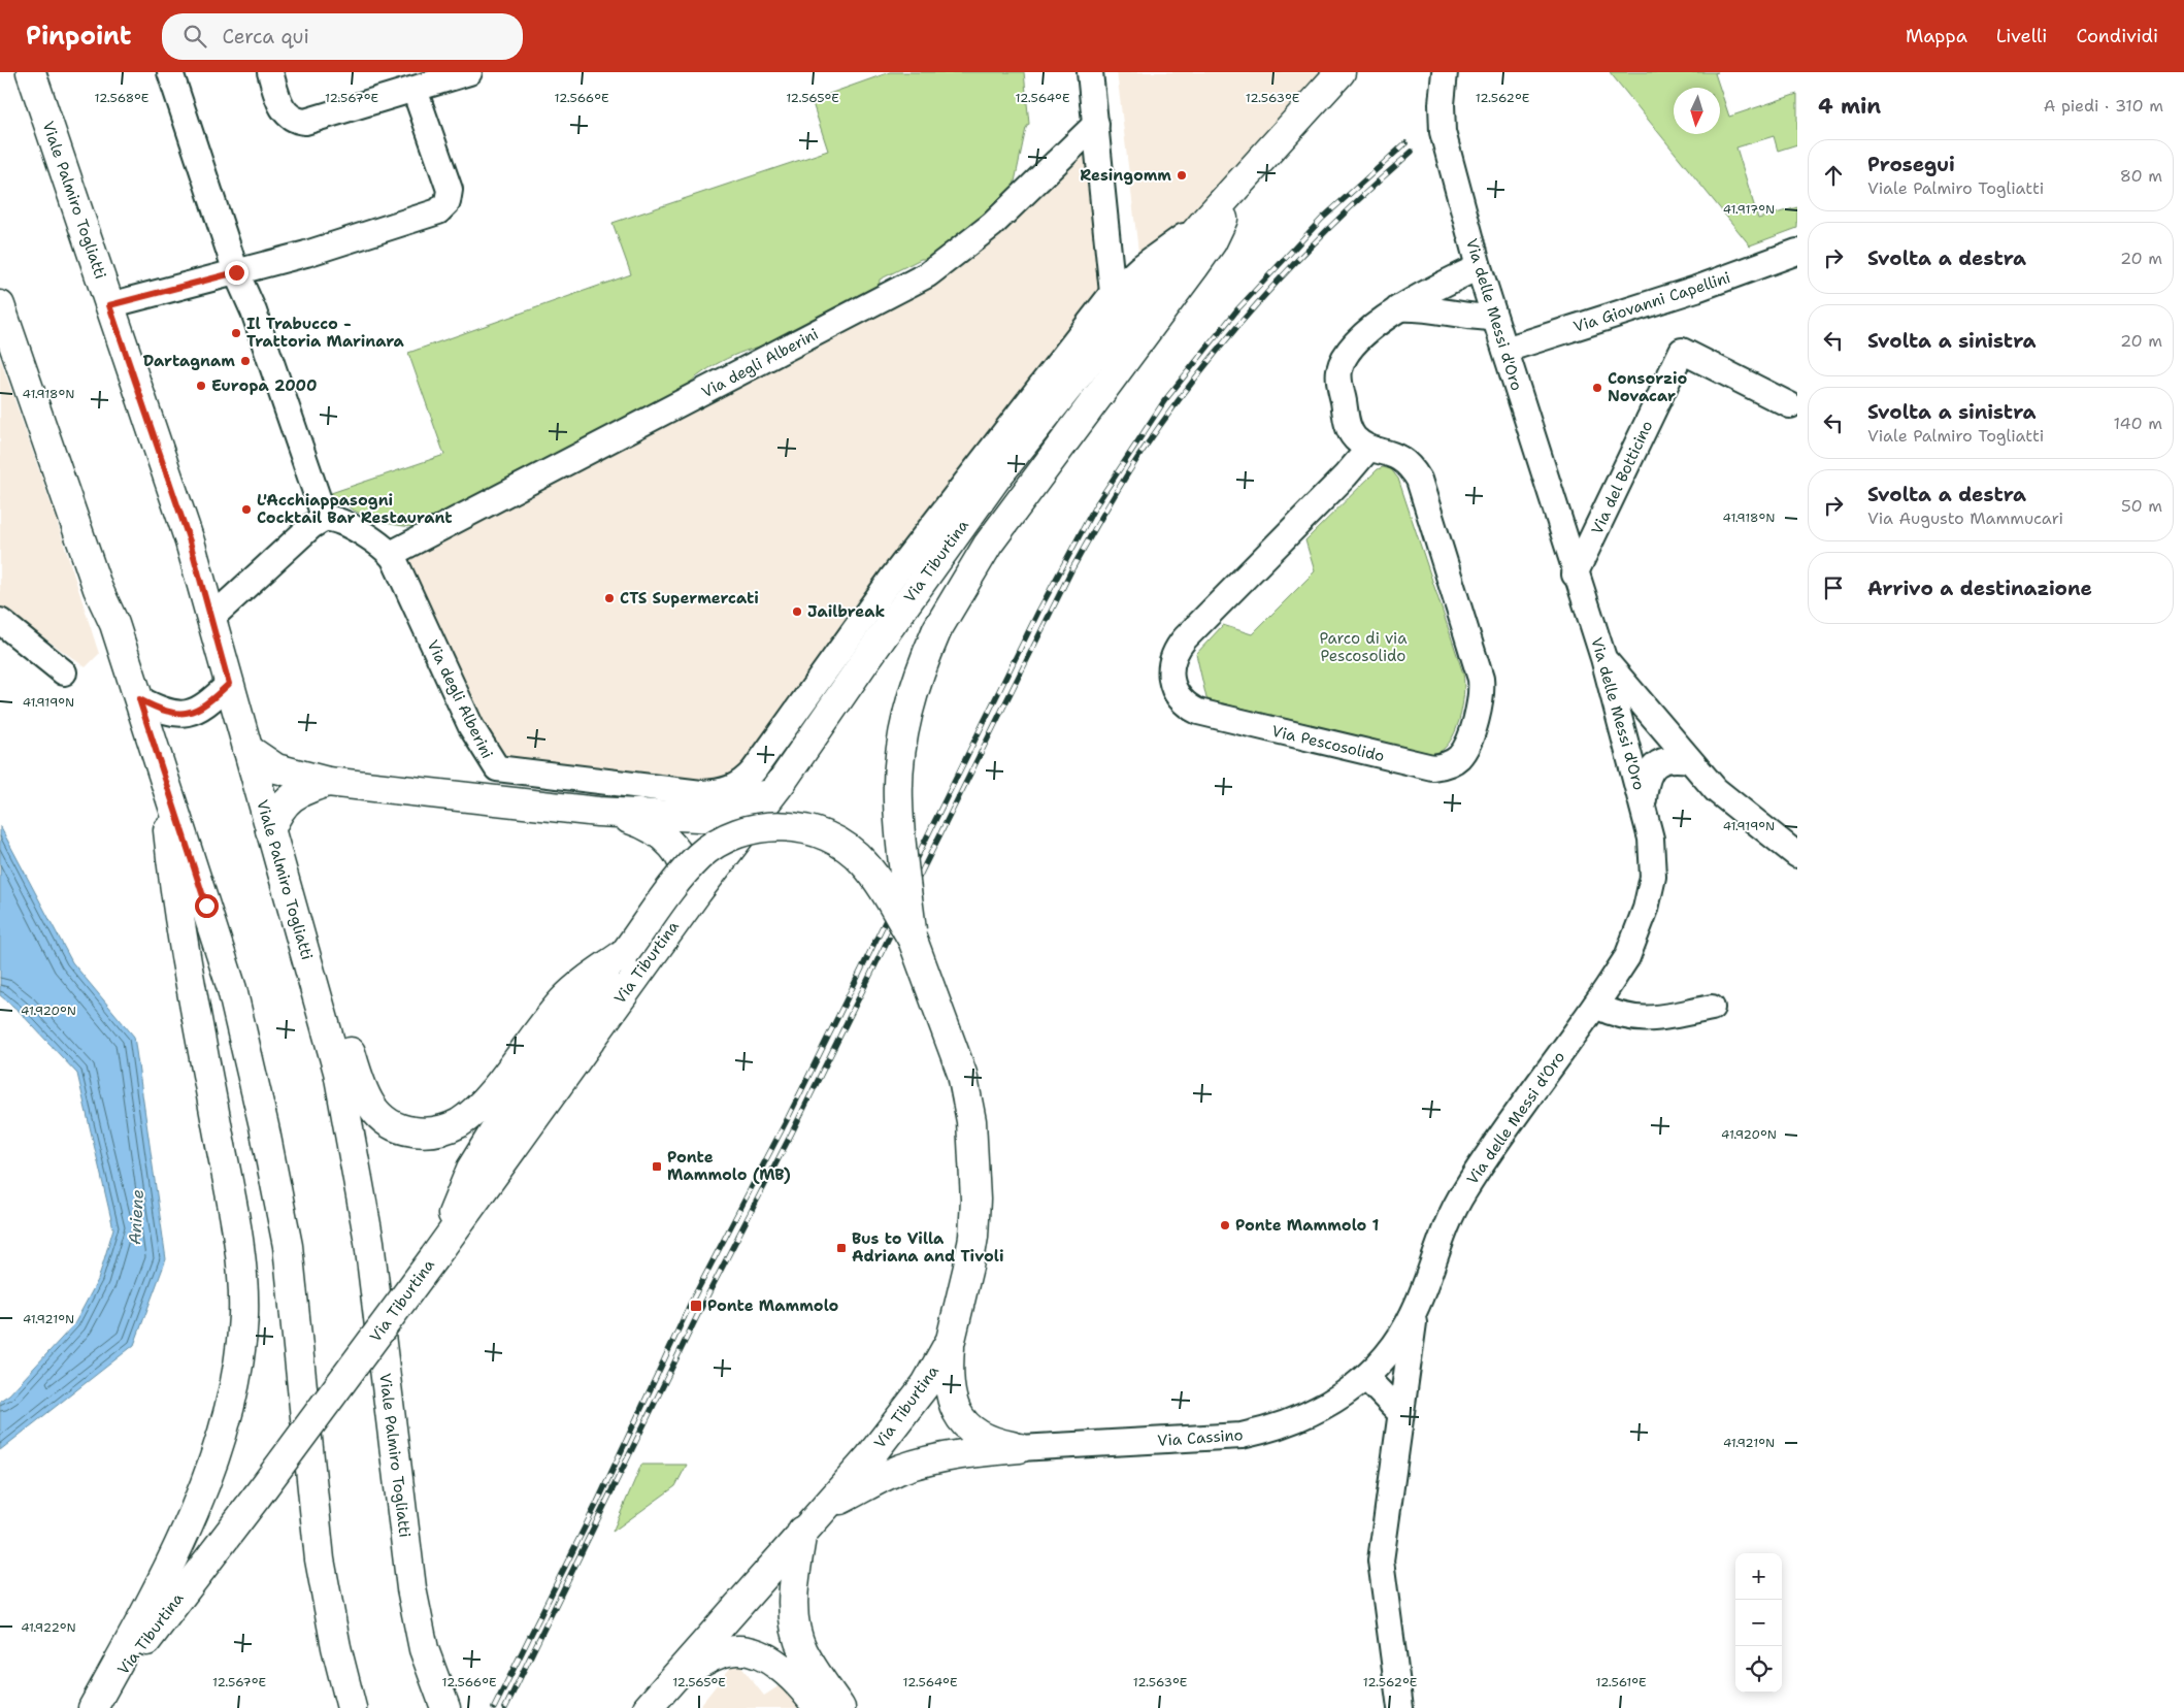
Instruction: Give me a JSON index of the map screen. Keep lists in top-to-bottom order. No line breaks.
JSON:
{"streets":{"main road":["Viale Palmiro Togliatti","Via Tiburtina"],"street":["Via Giovanni Capellini","Via delle Messi d'Oro","Via degli Alberini","Via del Botticino","Via Pescosolido","Via Cassino"]},"crossings":[["Via Giovanni Capellini","Via delle Messi d'Oro"],["Via delle Messi d'Oro","Via del Botticino"],["Via delle Messi d'Oro","Via Pescosolido"],["Via delle Messi d'Oro","Via Cassino"],["Via degli Alberini","Via Tiburtina"]],"water":["Aniene"],"parks":["Parco di via Pescosolido"],"places":{"other":["Resingomm","Il Trabucco - Trattoria Marinara","Dartagnam","Europa 2000","Consorzio Novacar","L'Acchiappasogni Cocktail Bar Restaurant","CTS Supermercati","Jailbreak","Ponte Mammolo 1"],"transit":["Ponte Mammolo (MB)","Bus to Villa Adriana and Tivoli","Ponte Mammolo"]},"north":"bottom","page":{"header":"Pinpoint","search":"Cerca qui","nav":["Mappa","Livelli","Condividi"],"heading":["4 min","A piedi · 310 m"],"list":[["Prosegui","Viale Palmiro Togliatti","80 m"],["Svolta a destra","20 m"],["Svolta a sinistra","20 m"],["Svolta a sinistra","Viale Palmiro Togliatti","140 m"],["Svolta a destra","Via Augusto Mammucari","50 m"],"Arrivo a destinazione"],"map_buttons":["+","−"]},"coordinates":["12.568°E","12.567°E","12.566°E","12.565°E","12.564°E","12.563°E","12.562°E","41.917°N","41.918°N","41.919°N","41.920°N","41.921°N","41.922°N","12.561°E"]}
